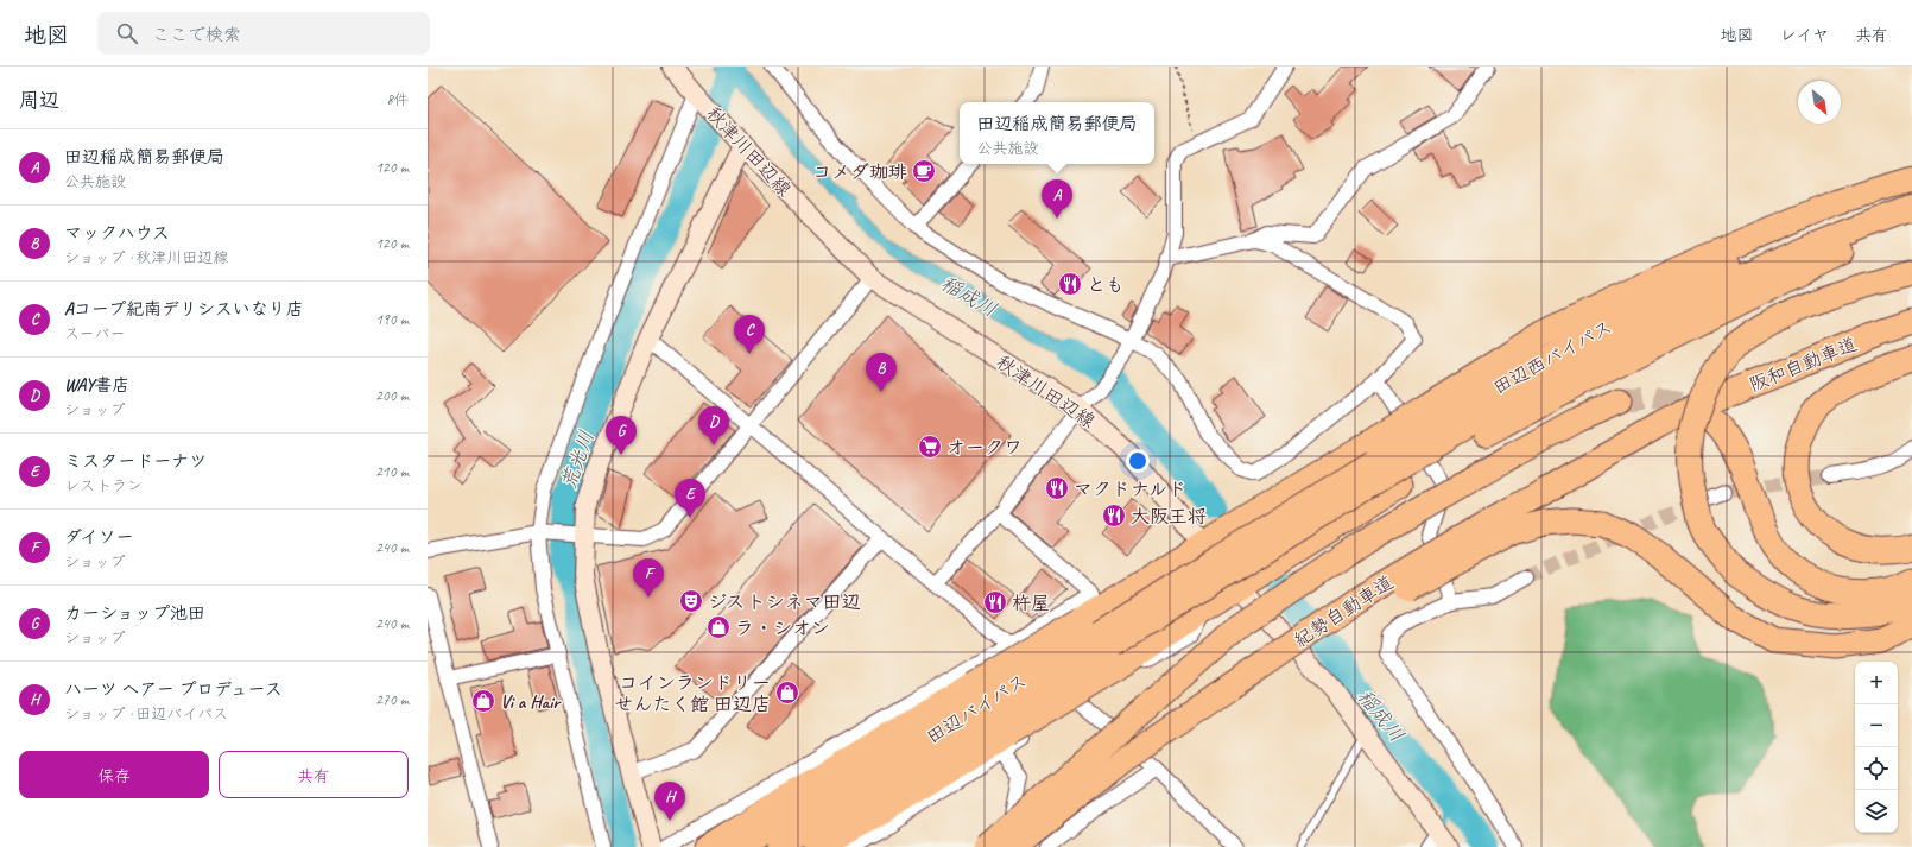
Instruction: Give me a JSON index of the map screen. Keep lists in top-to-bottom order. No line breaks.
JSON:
{"streets":{"highway":["田辺西バイパス","阪和自動車道","紀勢自動車道","田辺バイパス"],"main road":["秋津川田辺線"]},"crossings":[["秋津川田辺線","田辺西バイパス"],["秋津川田辺線","田辺バイパス"],["田辺西バイパス","田辺バイパス"],["阪和自動車道","紀勢自動車道"]],"water":["稲成川","荒光川"],"places":{"cafe":["コメダ珈琲"],"restaurant":["とも","マクドナルド","大阪王将","杵屋"],"supermarket":["オークワ"],"theatre":["ジストシネマ田辺"],"shop":["ラ・シオン","コインランドリー せんたく館 田辺店","Vi a Hair"]},"north":"bottom right","page":{"header":"地図","search":"ここで検索","nav":["地図","レイヤ","共有"],"heading":["周辺","8件"],"popup":["田辺稲成簡易郵便局","公共施設"],"list":[{"mark":"A","name":"田辺稲成簡易郵便局","note":"公共施設","value":"120 m"},{"mark":"B","name":"マックハウス","note":"ショップ · 秋津川田辺線","value":"120 m"},{"mark":"C","name":"Aコープ紀南デリシスいなり店","note":"スーパー","value":"190 m"},{"mark":"D","name":"WAY書店","note":"ショップ","value":"200 m"},{"mark":"E","name":"ミスタードーナツ","note":"レストラン","value":"210 m"},{"mark":"F","name":"ダイソー","note":"ショップ","value":"240 m"},{"mark":"G","name":"カーショップ池田","note":"ショップ","value":"240 m"},{"mark":"H","name":"ハーツ ヘアー プロデュース","note":"ショップ · 田辺バイパス","value":"270 m"}],"pins":["A","C","B","D","G","E","F","H"],"map_buttons":["+","−"],"buttons":["保存","共有"]}}
